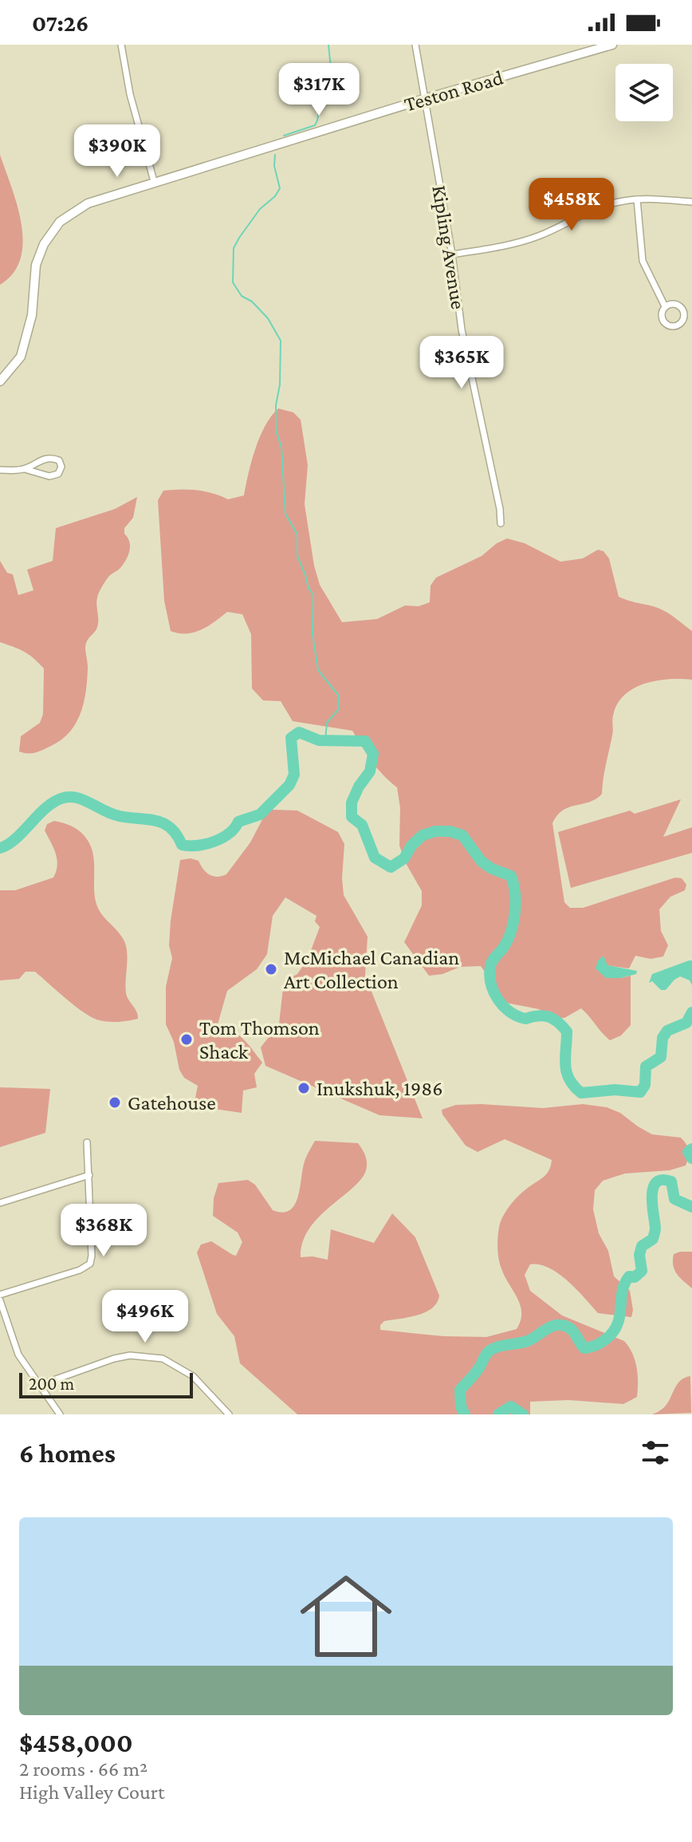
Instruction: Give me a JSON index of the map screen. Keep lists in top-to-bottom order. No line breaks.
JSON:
{"streets":{"street":["Teston Road","Kipling Avenue"]},"crossings":[["Teston Road","Kipling Avenue"]],"places":["McMichael Canadian Art Collection","Tom Thomson Shack","Inukshuk, 1986","Gatehouse"],"scale_bar":"200 m","page":{"status":"07:26","price":["$317K","$390K","$458K","$365K","$368K","$496K"],"scale":"200 m","heading":"6 homes","list":[{"name":"$458,000","note":"2 rooms · 66 m² · High Valley Court"}]}}
